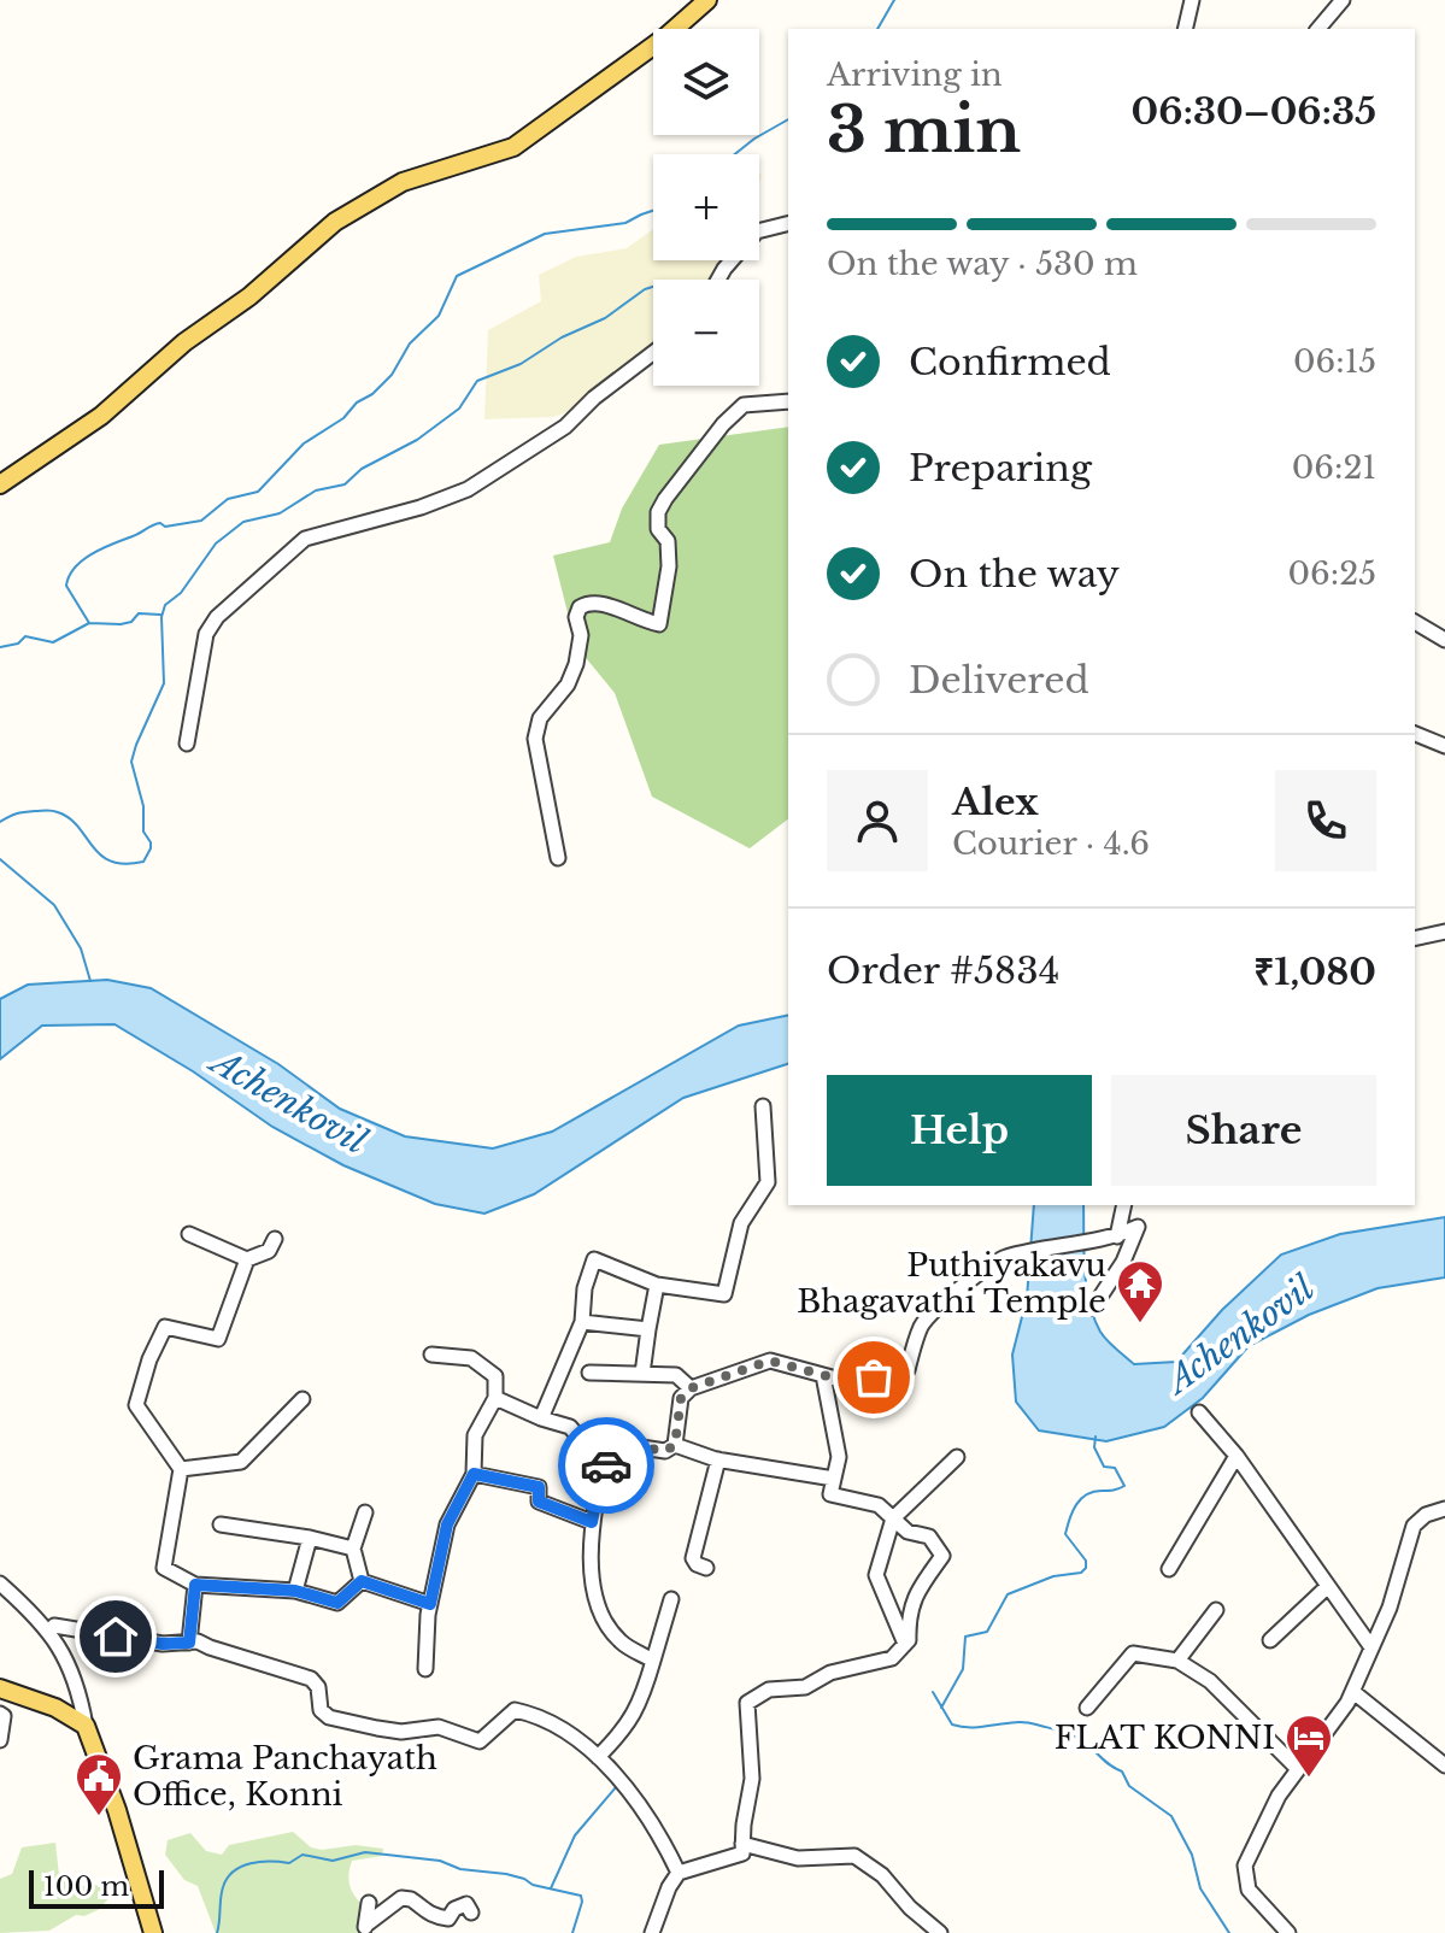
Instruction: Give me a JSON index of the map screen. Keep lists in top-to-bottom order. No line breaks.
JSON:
{"water":["Achenkovil"],"places":{"temple":["Puthiyakavu Bhagavathi Temple"],"hotel":["FLAT KONNI"],"public building":["Grama Panchayath Office, Konni"]},"scale_bar":"100 m","page":{"map_buttons":["+","−"],"heading":["3 min","Arriving in","06:30–06:35"],"panel":["Alex","Courier · 4.6","Order #5834","₹1,080"],"bar":"On the way · 530 m","list":[["Confirmed","06:15"],["Preparing","06:21"],["On the way","06:25"],"Delivered"],"buttons":["Help","Share"],"scale":"100 m"}}
